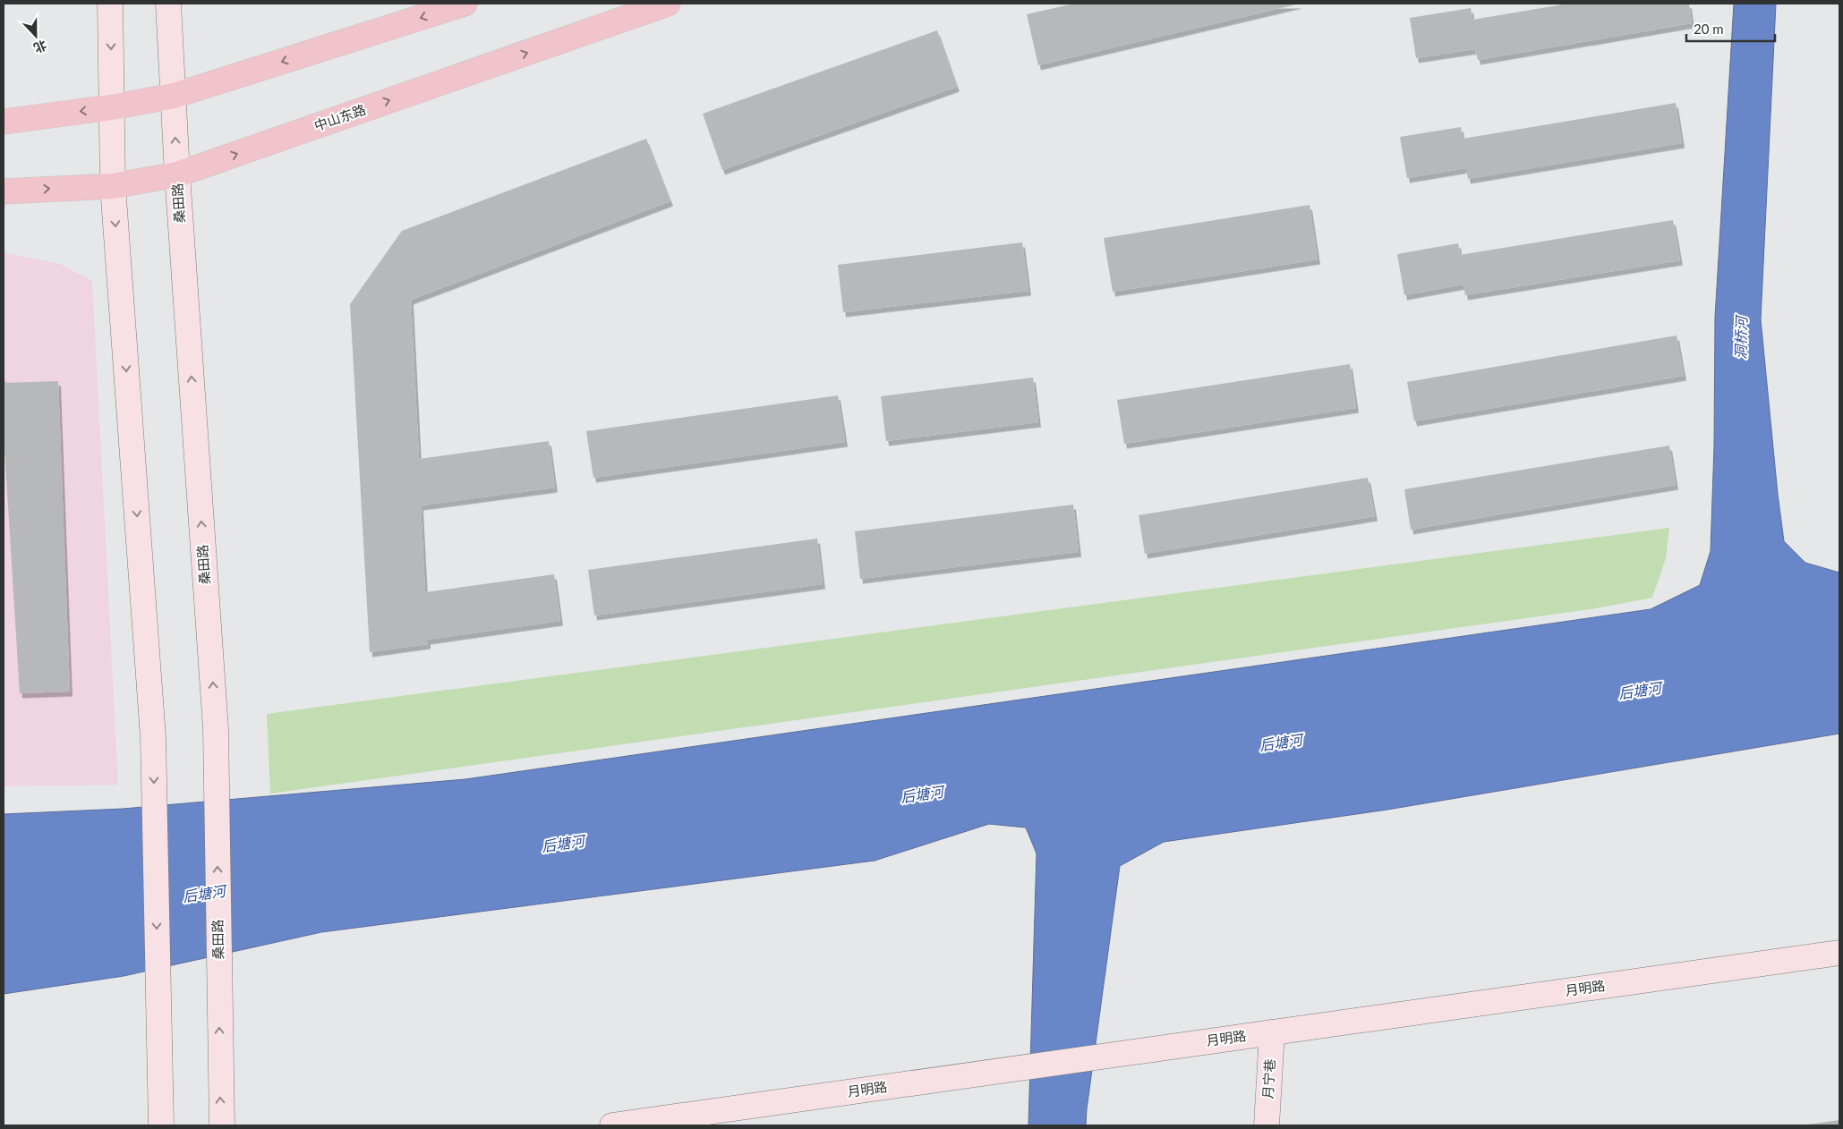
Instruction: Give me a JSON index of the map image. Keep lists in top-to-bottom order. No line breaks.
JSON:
{"streets":{"main road":["中山东路","桑田路","月明路","月宁巷"]},"crossings":[["中山东路","桑田路"],["月明路","月宁巷"]],"water":["洞桥河","后塘河"],"scale_bar":"20 m","north":"bottom"}
